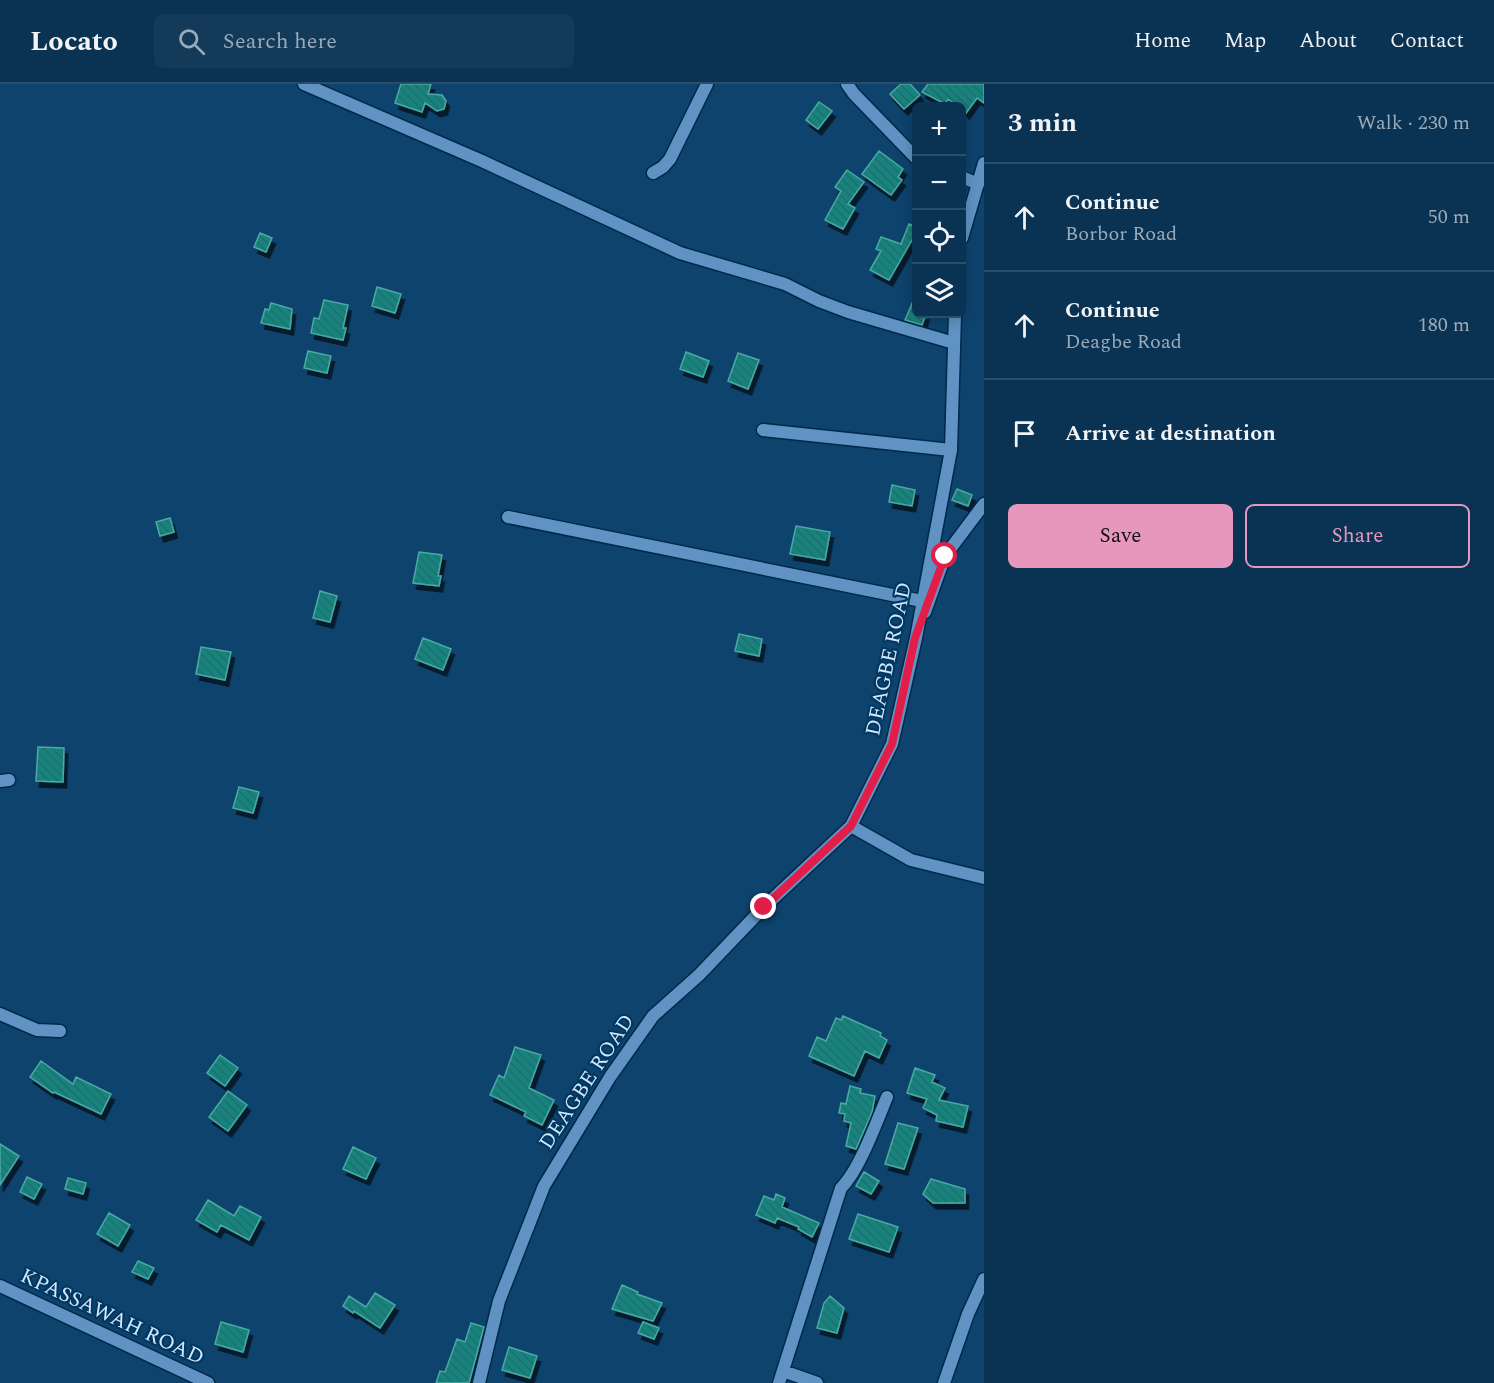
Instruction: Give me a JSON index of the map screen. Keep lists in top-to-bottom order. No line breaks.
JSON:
{"streets":{"street":["DEAGBE ROAD","KPASSAWAH ROAD"]},"page":{"header":"Locato","search":"Search here","nav":["Home","Map","About","Contact"],"heading":["3 min","Walk · 230 m"],"map_buttons":["+","−"],"list":[["Continue","Borbor Road","50 m"],["Continue","Deagbe Road","180 m"],"Arrive at destination"],"buttons":["Save","Share"]}}
